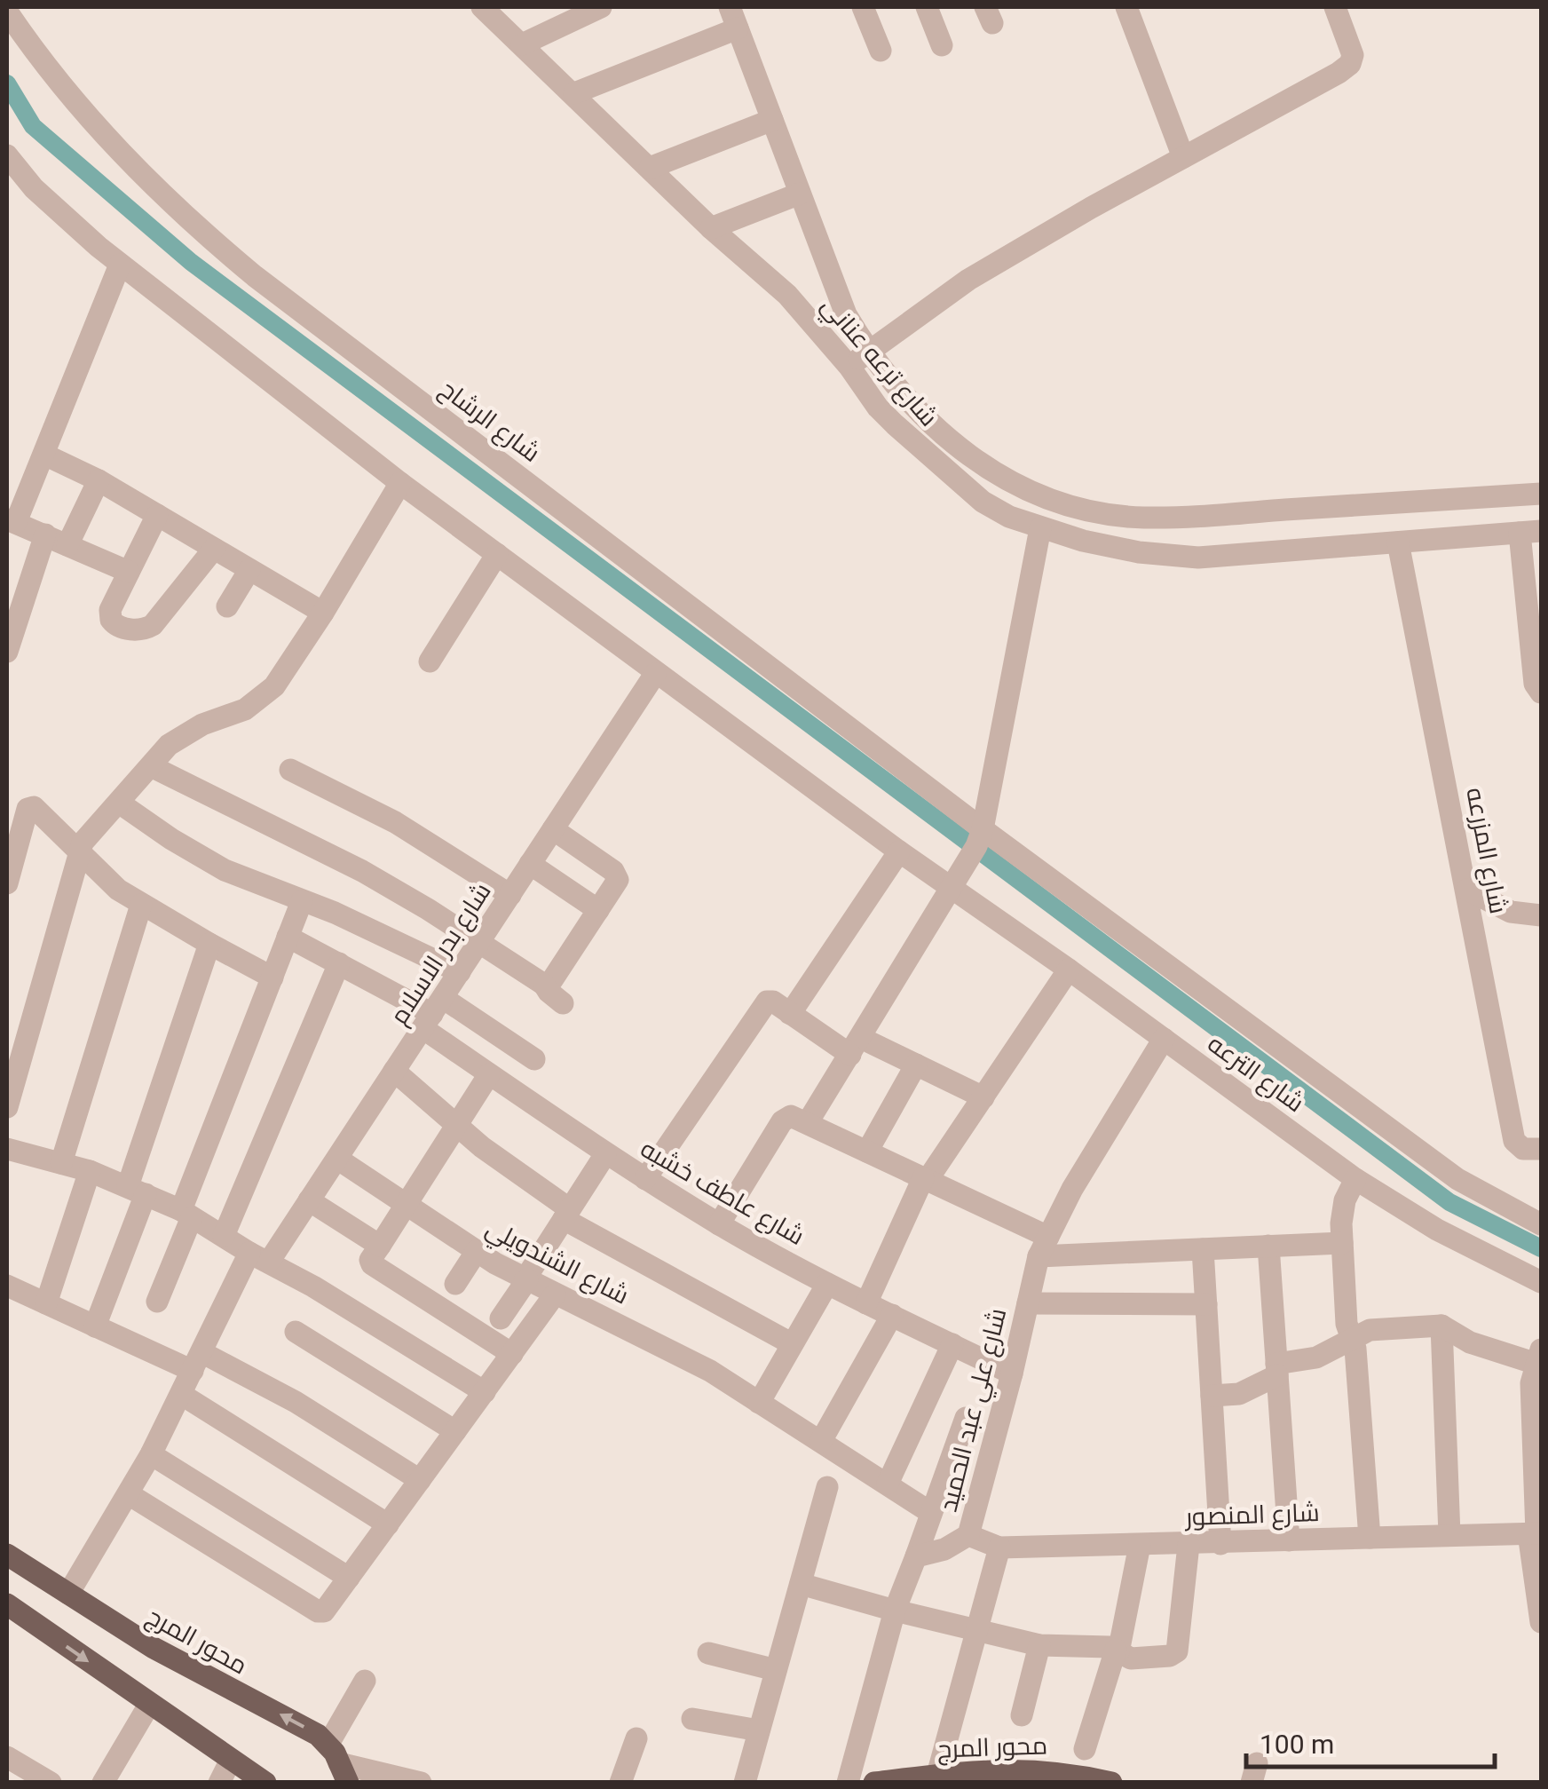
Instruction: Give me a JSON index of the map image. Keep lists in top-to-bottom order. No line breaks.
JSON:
{"streets":{"main road":["محور المرج"],"street":["شارع ترعه عناني","شارع الرشاح","شارع المزرعه","شارع بدر الاسلام","شارع الترعه","شارع عاطف خشبه","شارع الشندويلي","شارع علي عبد الحميد","شارع المنصور"]},"crossings":[["شارع ترعه عناني","شارع المزرعه"],["شارع الرشاح","شارع الترعه"],["شارع بدر الاسلام","شارع عاطف خشبه"],["شارع بدر الاسلام","شارع الشندويلي"],["شارع بدر الاسلام","محور المرج"],["شارع الترعه","شارع علي عبد الحميد"],["شارع عاطف خشبه","شارع علي عبد الحميد"],["شارع علي عبد الحميد","شارع المنصور"]],"scale_bar":"100 m"}
